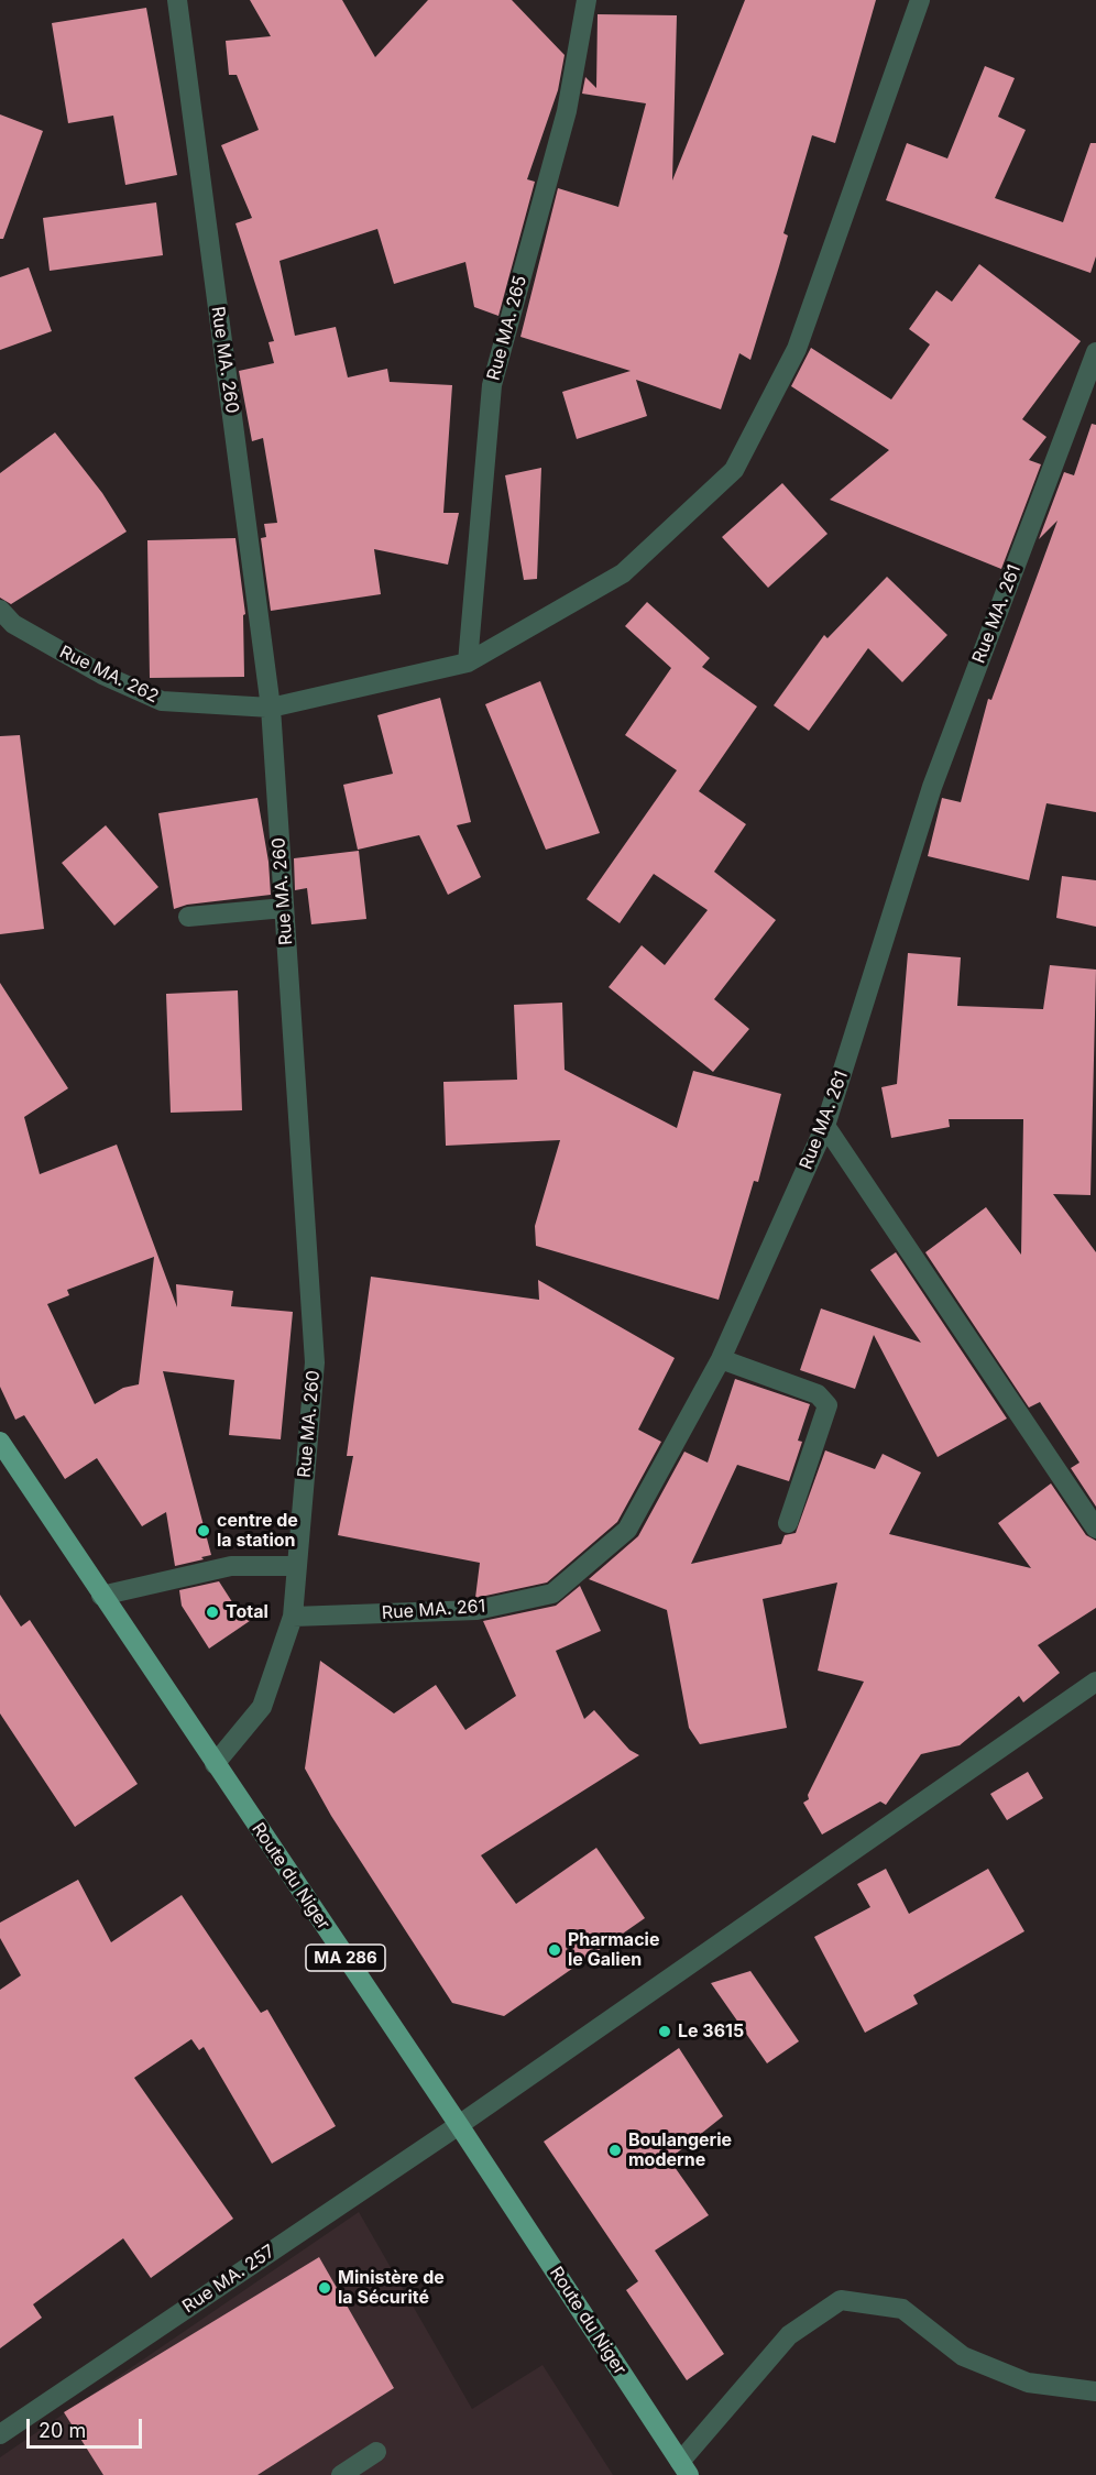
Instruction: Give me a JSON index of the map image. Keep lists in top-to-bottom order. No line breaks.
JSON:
{"streets":{"main road":["Route du Niger","MA 286"],"street":["Rue MA. 265","Rue MA. 260","Rue MA. 261","Rue MA. 262","Rue MA. 257"]},"crossings":[["Rue MA. 265","Rue MA. 262"],["Rue MA. 260","Rue MA. 261"],["Rue MA. 260","Rue MA. 262"],["Rue MA. 260","Route du Niger"],["Route du Niger","Rue MA. 257"]],"places":["centre de la station","Total","Pharmacie le Galien","Le 3615","Boulangerie moderne","Ministère de la Sécurité"],"scale_bar":"20 m"}
